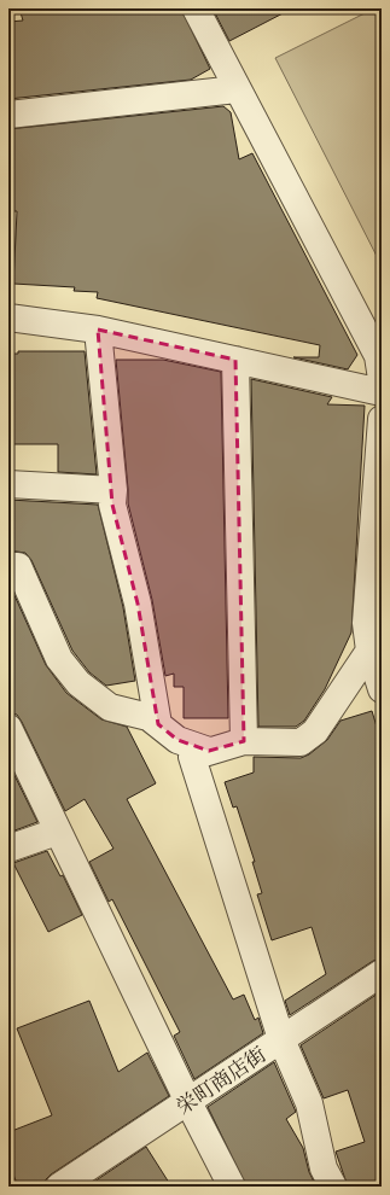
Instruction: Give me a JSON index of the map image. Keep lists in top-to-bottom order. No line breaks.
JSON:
{"streets":{"street":["栄町商店街"]}}
